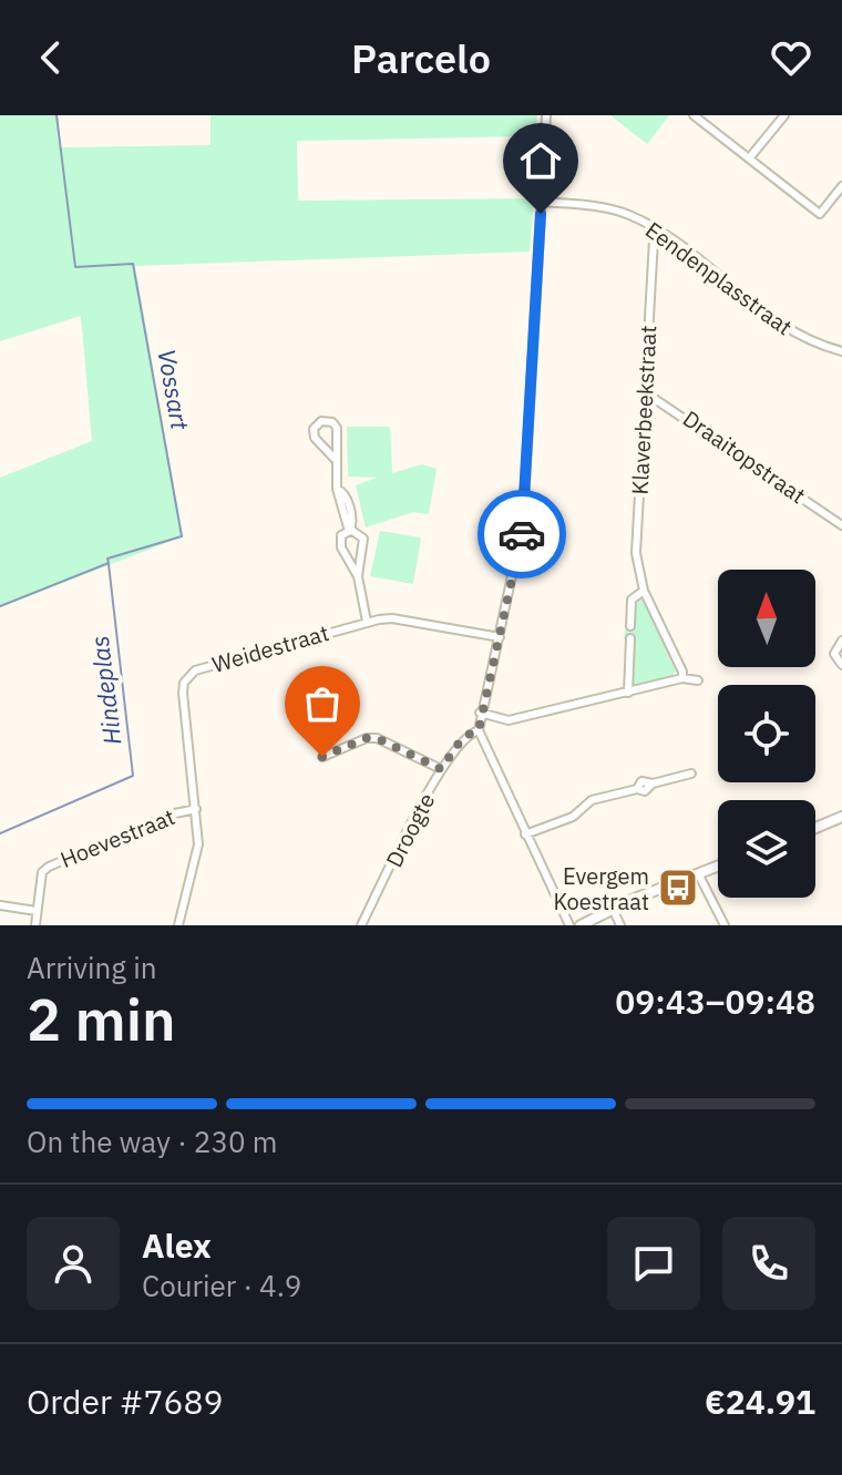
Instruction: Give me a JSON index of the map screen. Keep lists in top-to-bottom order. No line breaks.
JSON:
{"streets":{"street":["Eendenplasstraat","Klaverbeekstraat","Draaitopstraat","Weidestraat","Droogte","Hoevestraat"]},"crossings":[["Eendenplasstraat","Klaverbeekstraat"],["Klaverbeekstraat","Draaitopstraat"],["Weidestraat","Hoevestraat"]],"water":["Vossart","Hindeplas"],"places":{"bus stop":["Evergem Koestraat"]},"north":"top","page":{"header":"Parcelo","heading":["2 min","Arriving in","09:43–09:48"],"panel":["Alex","Courier · 4.9","Order #7689","€24.91"],"bar":"On the way · 230 m"}}
